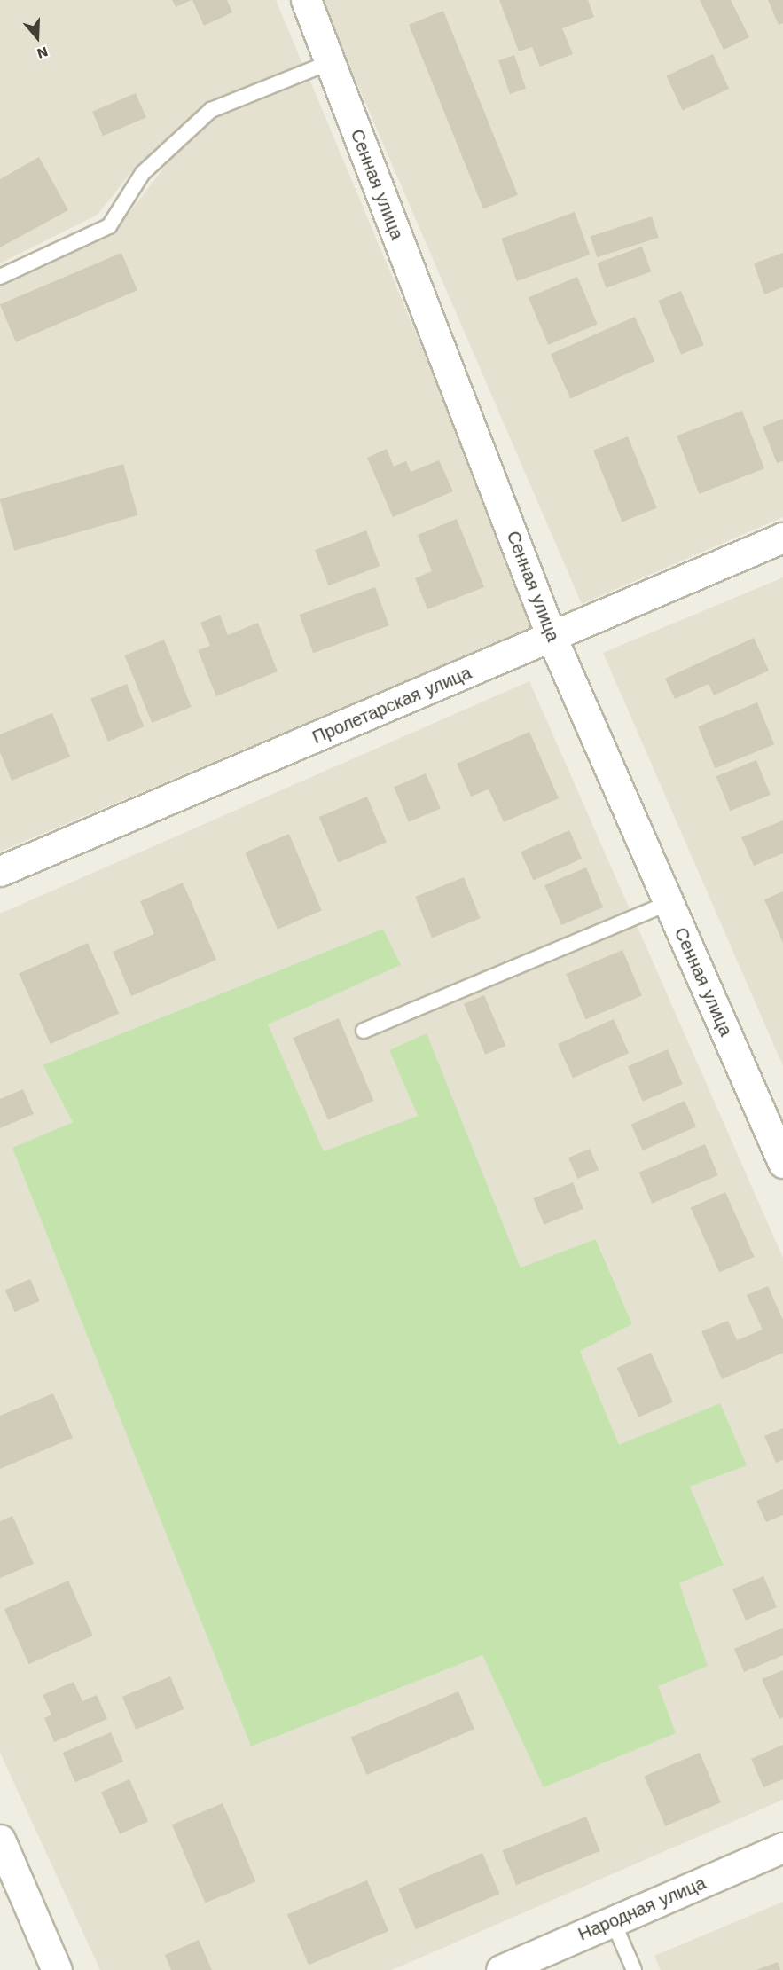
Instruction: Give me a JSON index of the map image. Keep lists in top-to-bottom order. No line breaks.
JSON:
{"streets":{"street":["Сенная улица","Пролетарская улица","Народная улица"]},"crossings":[["Сенная улица","Пролетарская улица"]],"north":"bottom"}
